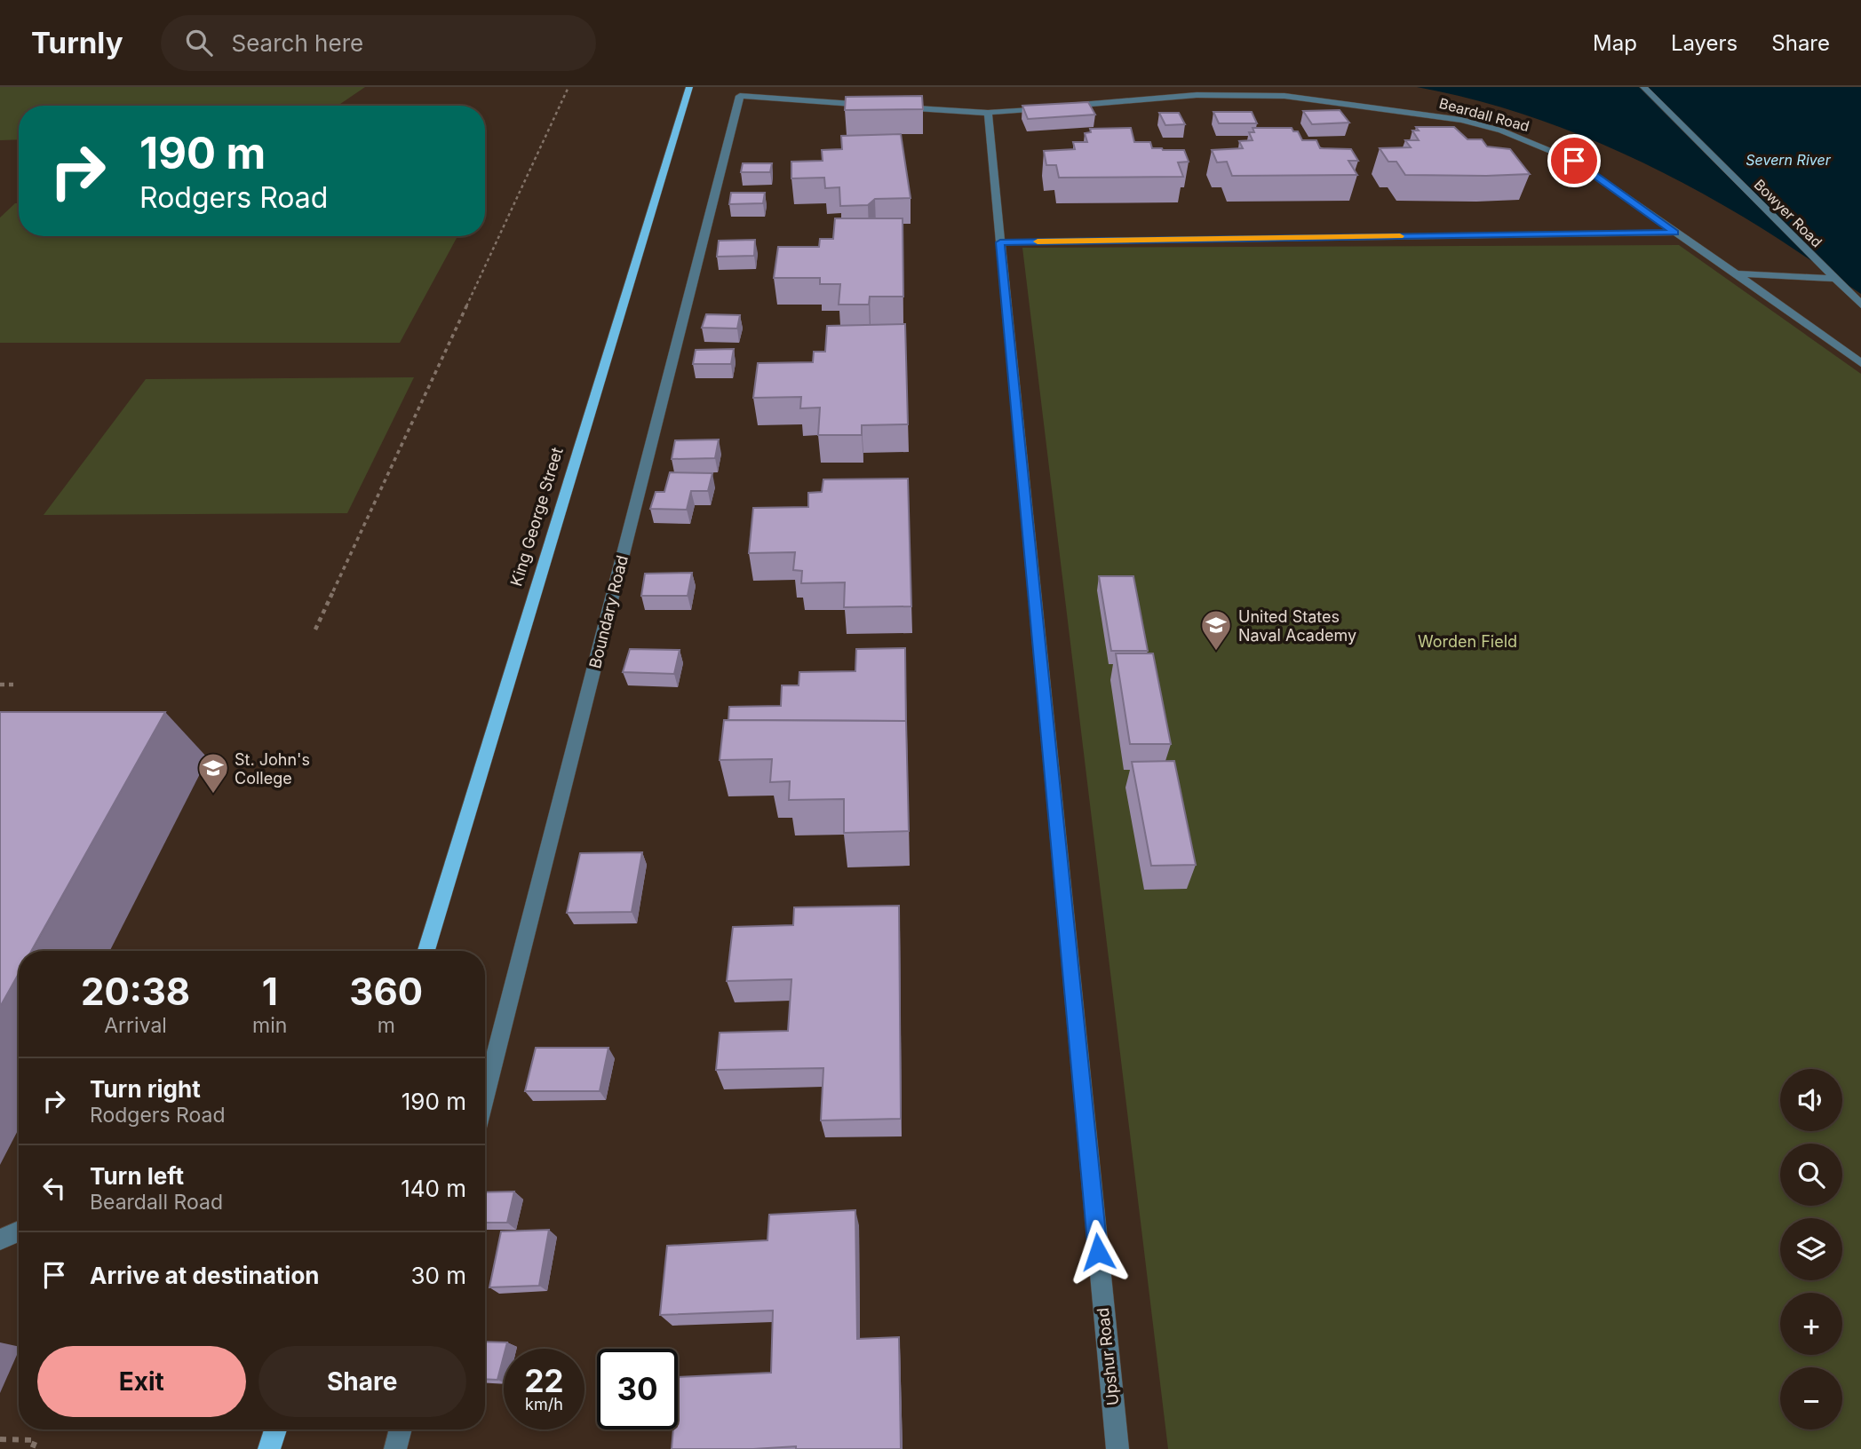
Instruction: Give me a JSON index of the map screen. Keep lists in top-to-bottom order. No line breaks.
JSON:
{"streets":{"main road":["King George Street"],"street":["Beardall Road","Bowyer Road","Boundary Road","Upshur Road"]},"water":["Severn River"],"parks":["Worden Field"],"places":{"school or university":["United States Naval Academy","St. John's College"]},"page":{"header":"Turnly","search":"Search here","nav":["Map","Layers","Share"],"turn":["190 m","Rodgers Road"],"eta":["20:38","Arrival","1","min","360","m"],"list":[{"name":"Turn right","note":"Rodgers Road","value":"190 m"},{"name":"Turn left","note":"Beardall Road","value":"140 m"},{"name":"Arrive at destination","value":"30 m"}],"map_buttons":["+","−"],"buttons":["Exit","Share"],"speed":"22 km/h","limit":"30"}}
